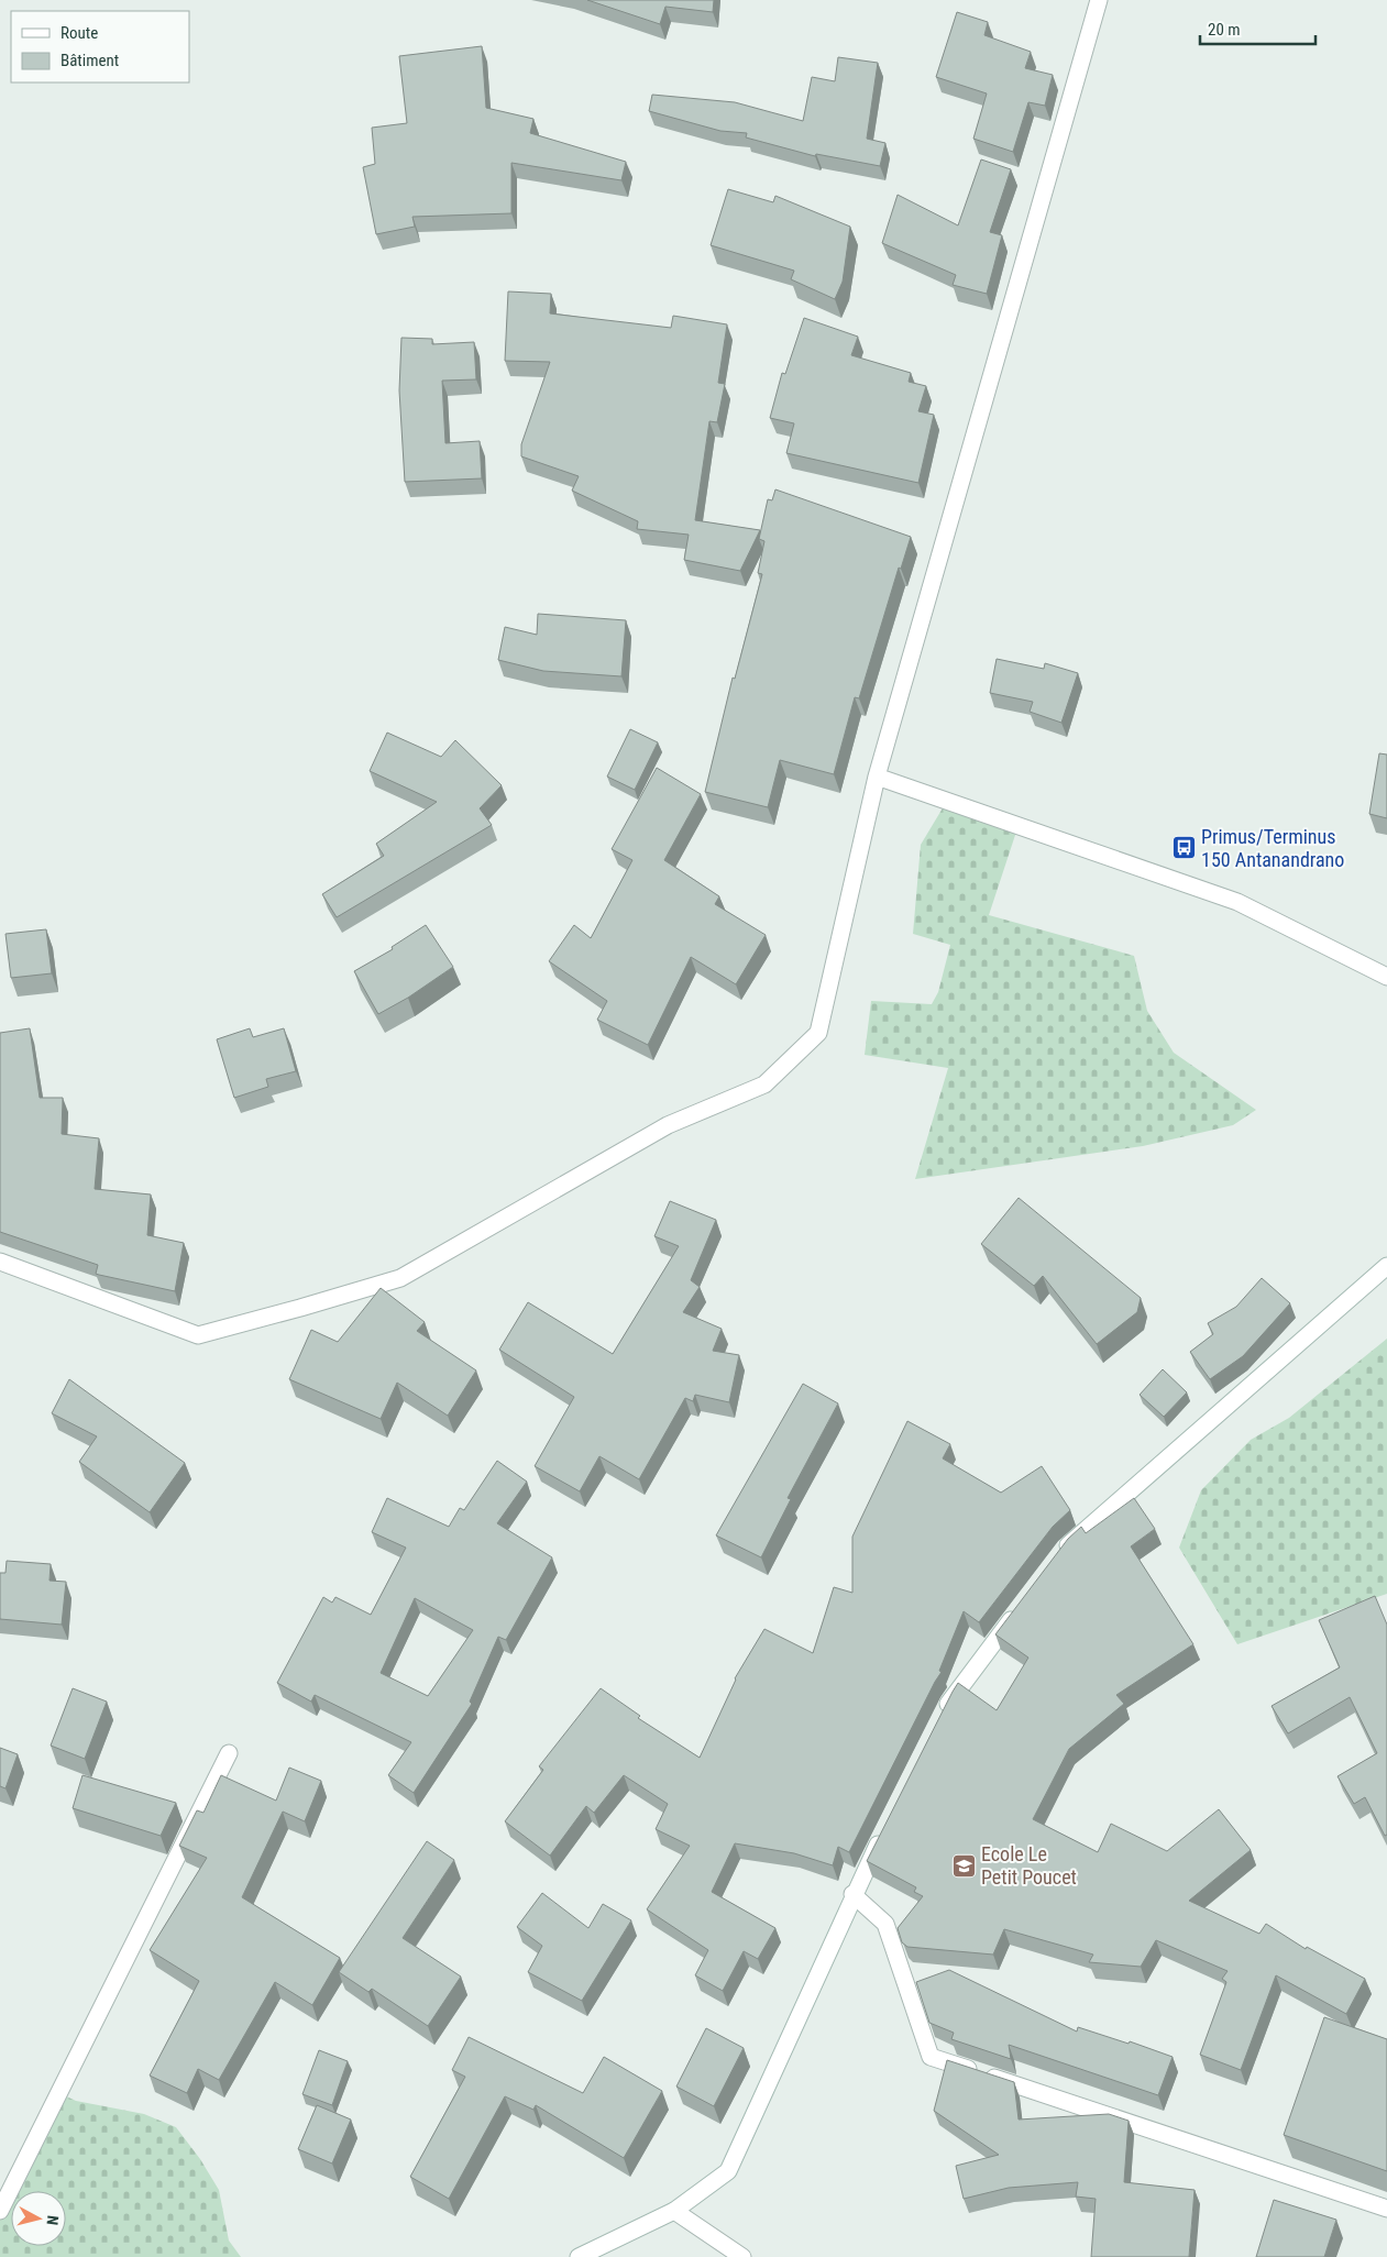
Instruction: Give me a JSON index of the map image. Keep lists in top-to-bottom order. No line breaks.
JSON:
{"places":{"bus stop":["Primus/Terminus 150 Antanandrano"],"school or university":["Ecole Le Petit Poucet"]},"legend":["Route","Bâtiment"],"scale_bar":"20 m","north":"right"}
